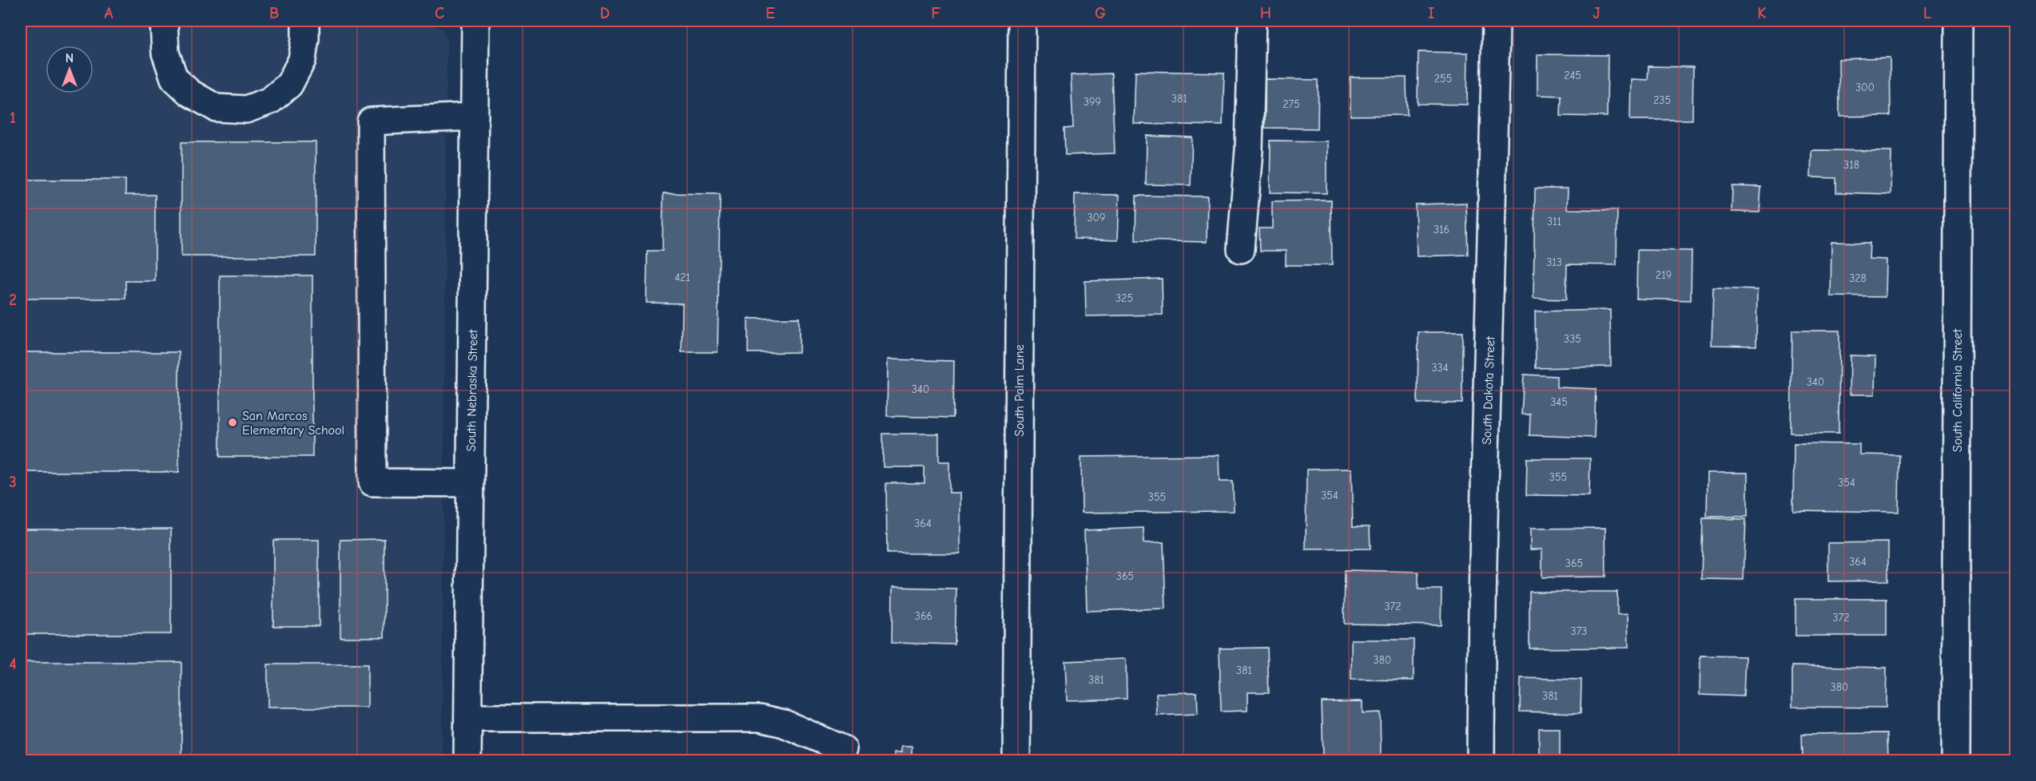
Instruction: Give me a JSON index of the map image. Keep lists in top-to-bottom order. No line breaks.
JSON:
{"streets":{"street":["South Nebraska Street","South Palm Lane","South Dakota Street","South California Street"]},"places":["San Marcos Elementary School"],"house_numbers":["245","255","300","381","235","399","275","318","309","311","316","313","219","421","328","325","335","334","340","340","345","355","354","354","355","364","364","365","365","372","366","372","373","380","381","381","380","381"],"north":"top","grid":{"columns":["A","B","C","D","E","F","G","H","I","J","K","L"],"rows":["1","2","3","4"]}}
